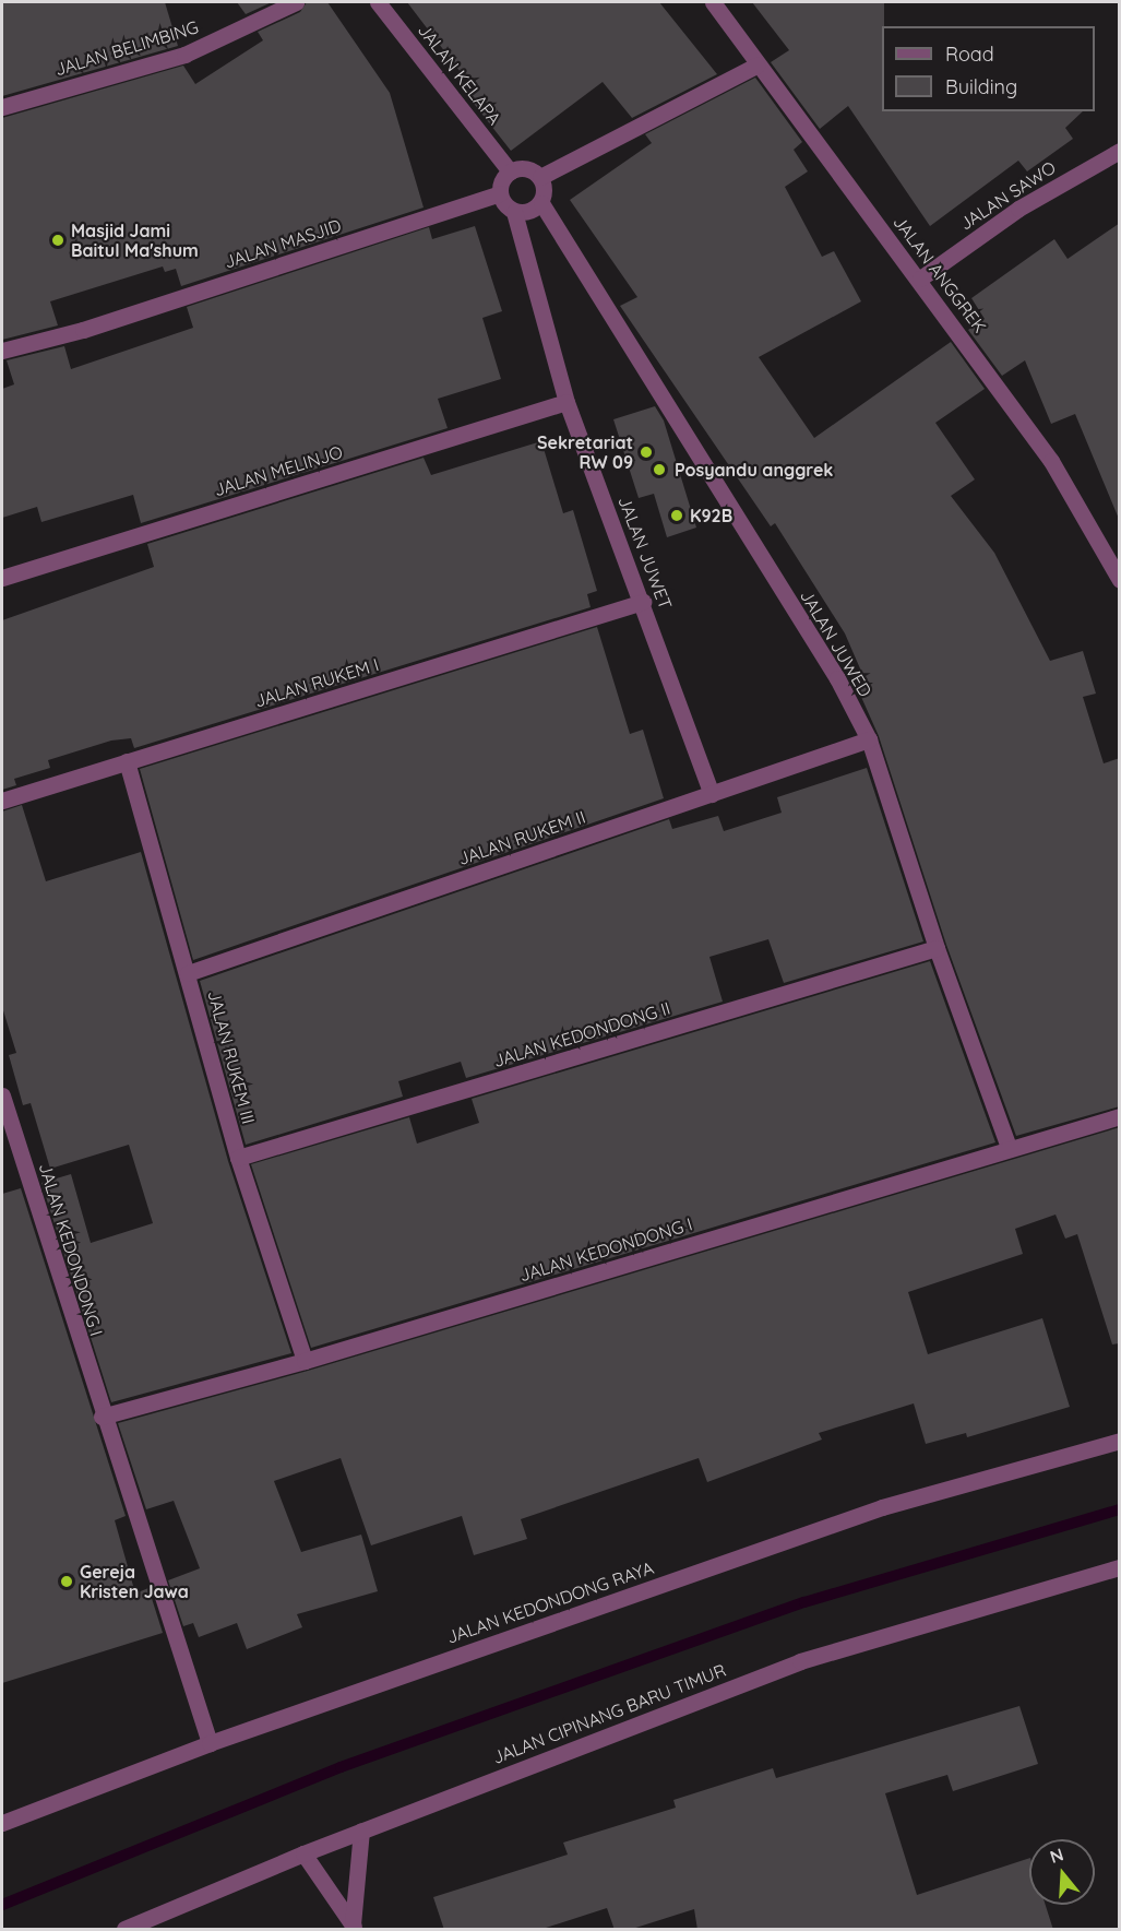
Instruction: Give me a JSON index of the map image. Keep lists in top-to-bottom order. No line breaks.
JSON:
{"streets":{"street":["JALAN BELIMBING","JALAN KELAPA","JALAN SAWO","JALAN MASJID","JALAN ANGGREK","JALAN MELINJO","JALAN JUWET","JALAN JUWED","JALAN RUKEM I","JALAN RUKEM II","JALAN KEDONDONG II","JALAN RUKEM III","JALAN KEDONDONG I","JALAN KEDONDONG RAYA","JALAN CIPINANG BARU TIMUR"]},"crossings":[["JALAN KELAPA","JALAN MASJID"],["JALAN KELAPA","JALAN JUWET"],["JALAN KELAPA","JALAN JUWED"],["JALAN SAWO","JALAN ANGGREK"],["JALAN MASJID","JALAN JUWET"],["JALAN MASJID","JALAN JUWED"],["JALAN MELINJO","JALAN JUWET"],["JALAN JUWET","JALAN JUWED"],["JALAN JUWET","JALAN RUKEM I"],["JALAN JUWET","JALAN RUKEM II"],["JALAN JUWED","JALAN RUKEM II"],["JALAN JUWED","JALAN KEDONDONG II"],["JALAN JUWED","JALAN KEDONDONG I"],["JALAN RUKEM I","JALAN RUKEM III"],["JALAN RUKEM II","JALAN RUKEM III"],["JALAN KEDONDONG II","JALAN RUKEM III"],["JALAN RUKEM III","JALAN KEDONDONG I"],["JALAN KEDONDONG I","JALAN KEDONDONG RAYA"]],"places":["Masjid Jami Baitul Ma'shum","Sekretariat RW 09","Posyandu anggrek","K92B","Gereja Kristen Jawa"],"legend":["Road","Building"],"north":"top"}
